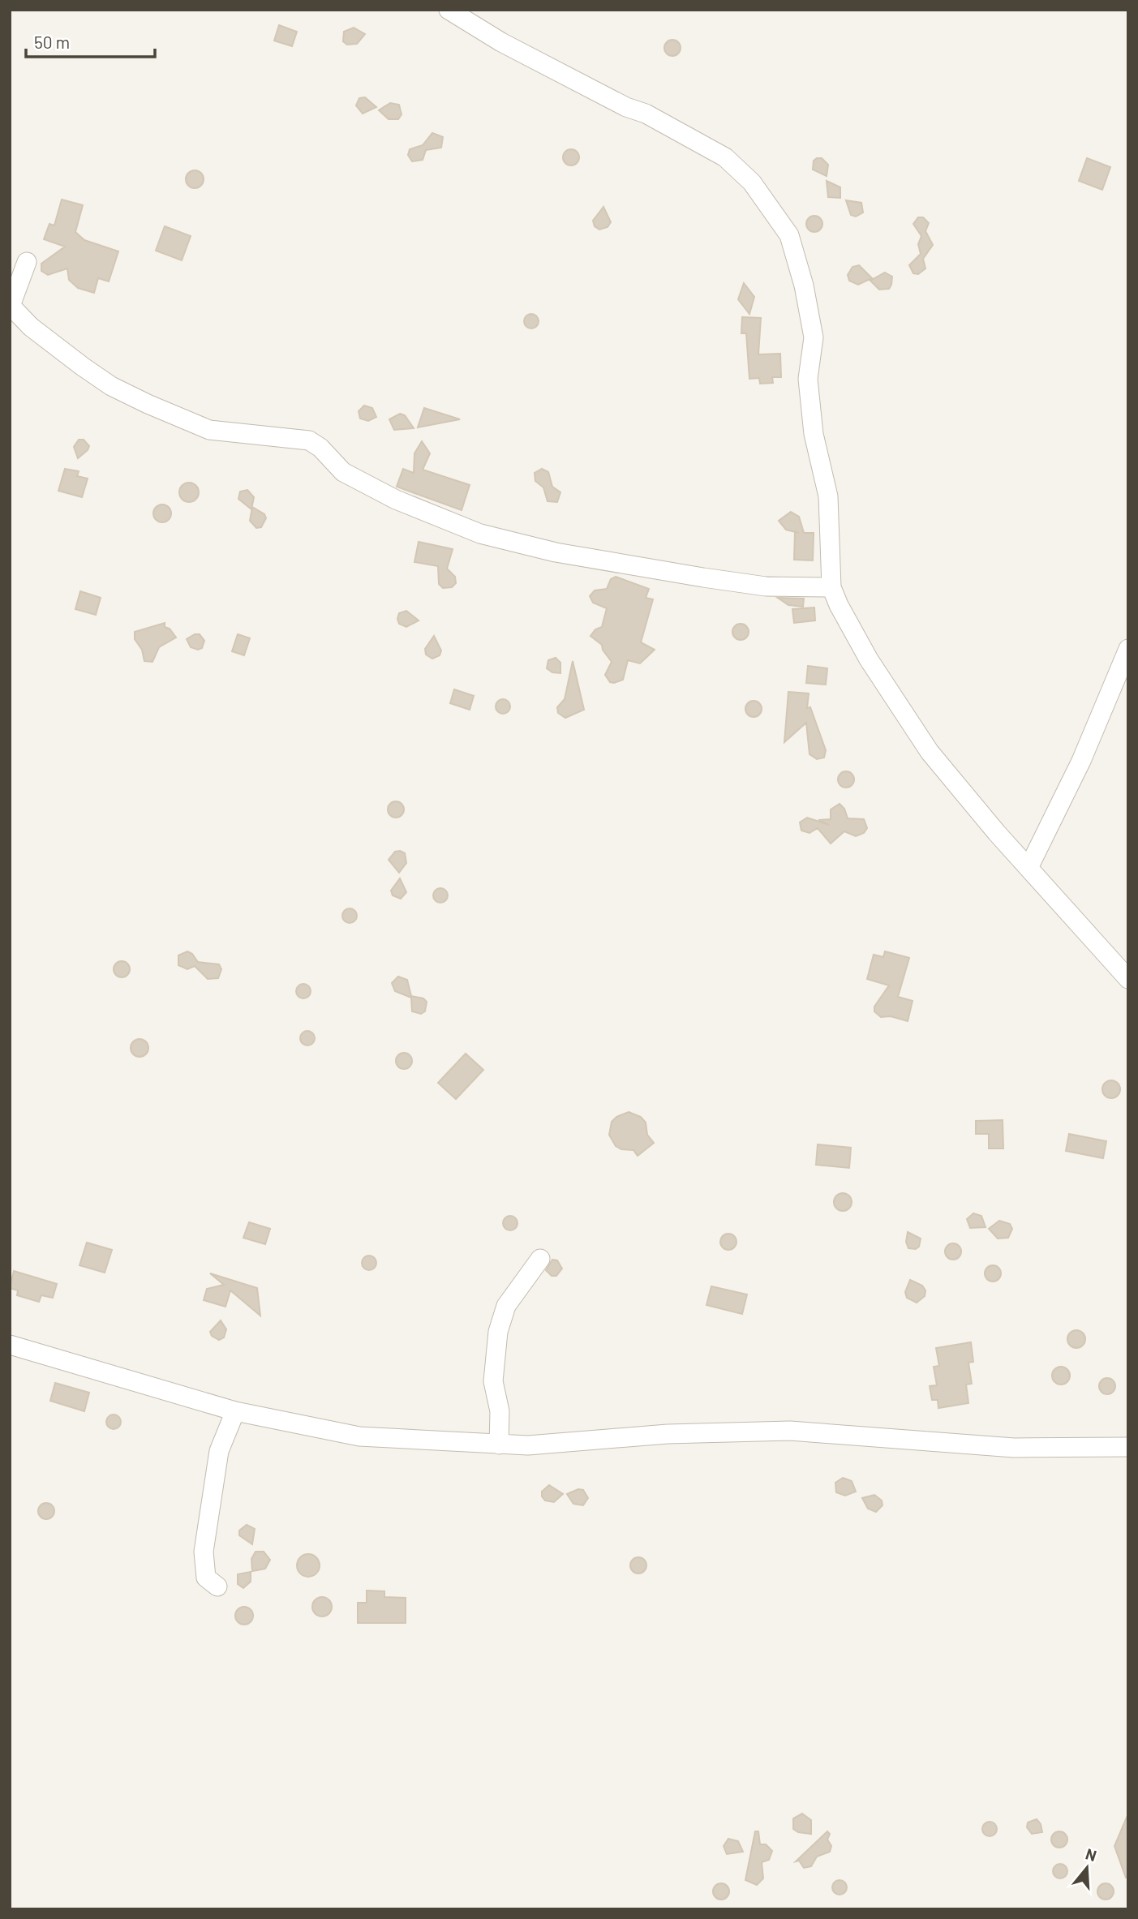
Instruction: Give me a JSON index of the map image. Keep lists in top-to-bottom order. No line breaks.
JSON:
{"scale_bar":"50 m","north":"top"}
